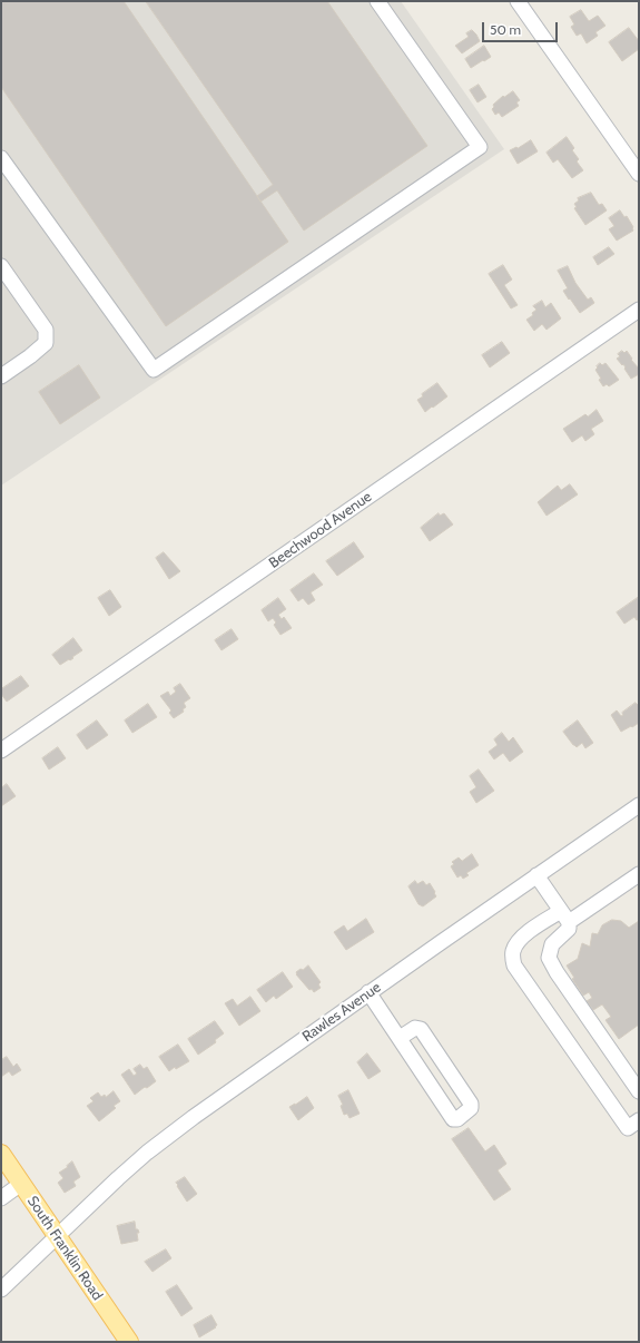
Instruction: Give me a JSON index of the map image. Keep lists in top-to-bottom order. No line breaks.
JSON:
{"streets":{"main road":["South Franklin Road"],"street":["Beechwood Avenue","Rawles Avenue"]},"crossings":[["Rawles Avenue","South Franklin Road"]],"scale_bar":"50 m"}
